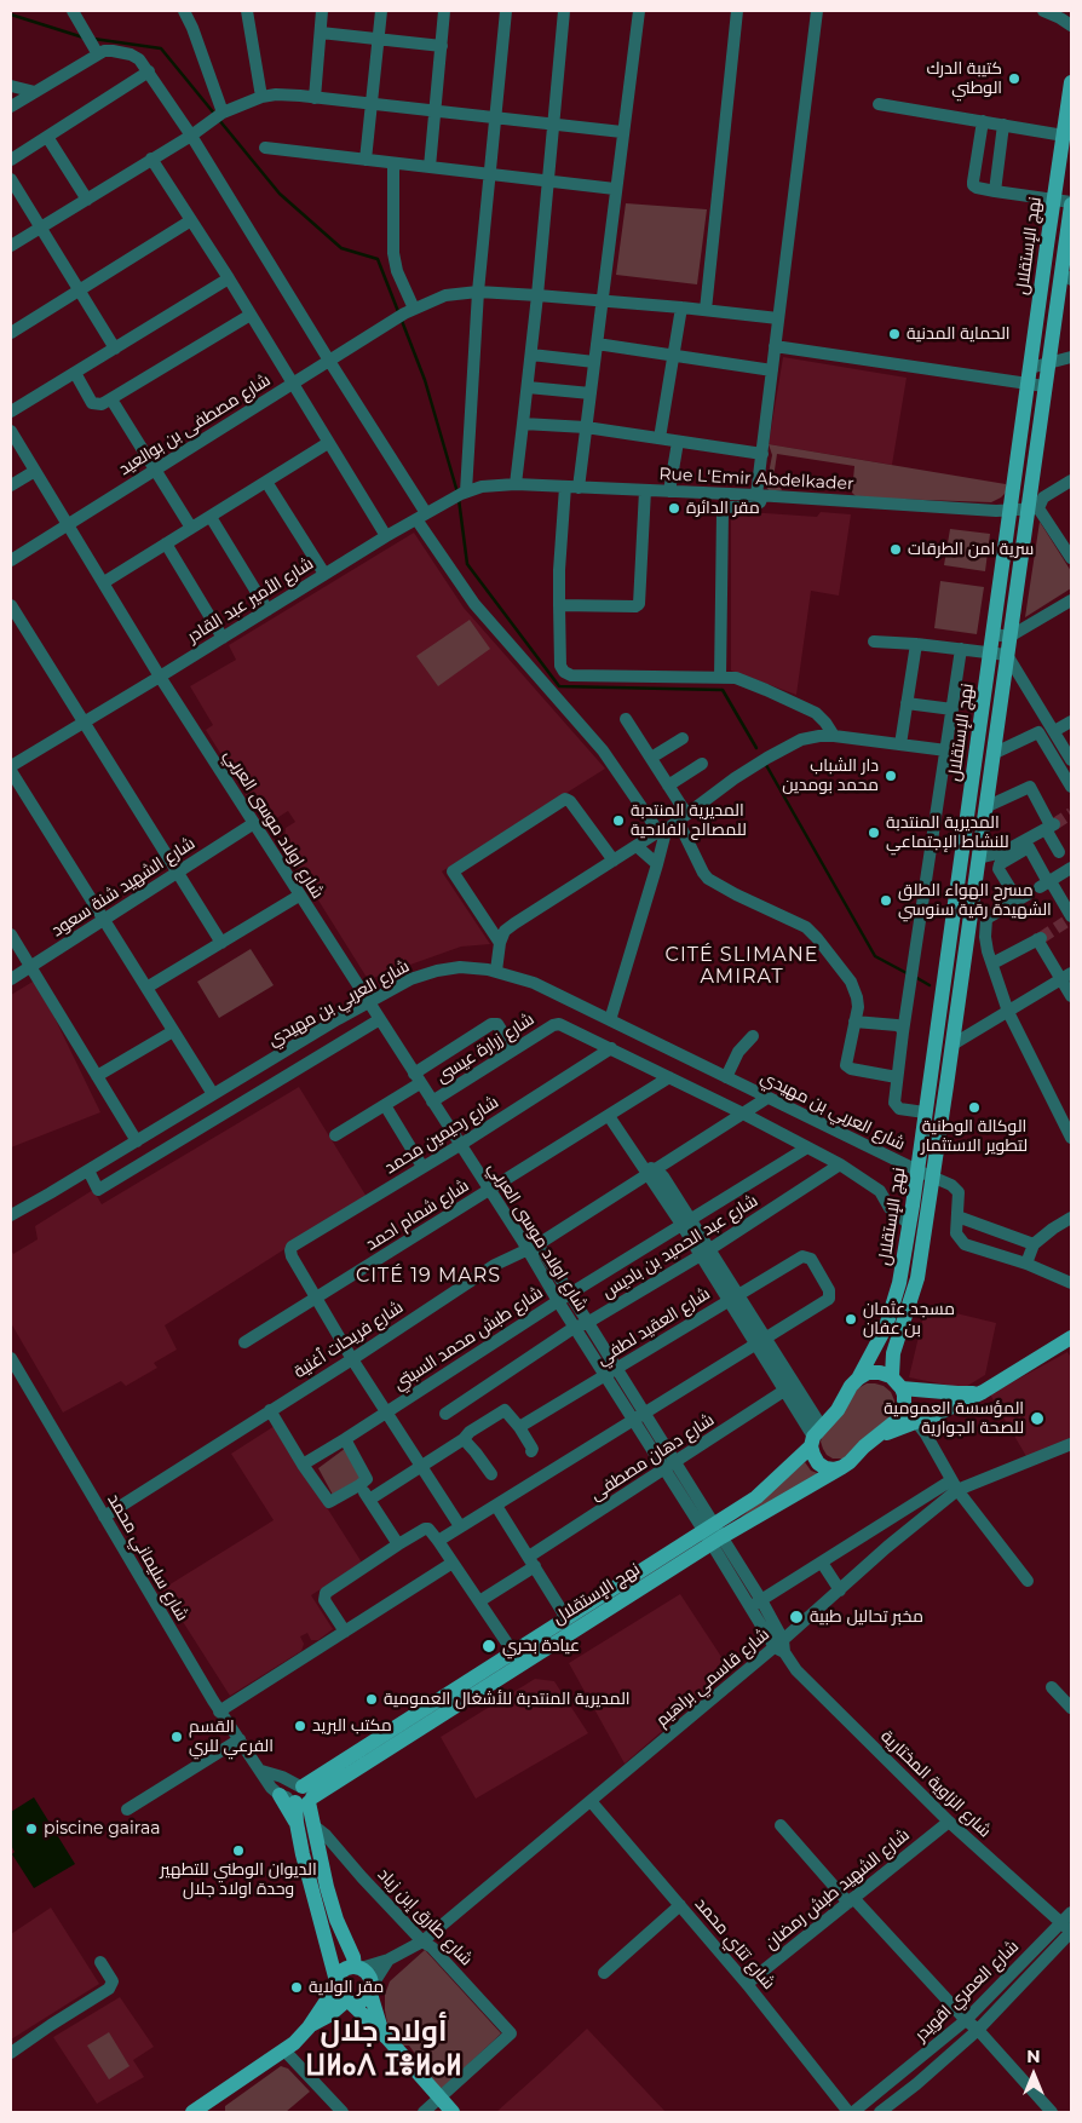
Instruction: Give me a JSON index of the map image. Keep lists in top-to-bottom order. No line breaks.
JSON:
{"streets":{"main road":["نهج الإستقلال"],"street":["شارع مصطفى بن بوالعيد","Rue L'Emir Abdelkader","شارع الأمير عبد القادر","شارع اولاد موسى العربي","شارع الشهيد شنة سعود","شارع العربي بن مهيدي","شارع زرارة عيسى","شارع رحيمين محمد","شارع شمام احمد","شارع عبد الحميد بن باديس","شارع العقيد لطفي","شارع طبش محمد السبتي","شارع فريحات ٱغنية","شارع دهان مصطفى","شارع سليماني محمد","شارع قاسمي براهيم","شارع الزاوية المختارية","شارع الشهيد طبش رمضان","شارع طارق إبن زياد","شارع تتاي محمد","شارع العمري اقويدر"]},"crossings":[["نهج الإستقلال","Rue L'Emir Abdelkader"],["نهج الإستقلال","شارع اولاد موسى العربي"],["نهج الإستقلال","شارع العربي بن مهيدي"],["نهج الإستقلال","شارع سليماني محمد"],["شارع مصطفى بن بوالعيد","شارع اولاد موسى العربي"],["Rue L'Emir Abdelkader","شارع الأمير عبد القادر"],["شارع الأمير عبد القادر","شارع اولاد موسى العربي"],["شارع اولاد موسى العربي","شارع الشهيد شنة سعود"],["شارع اولاد موسى العربي","شارع العربي بن مهيدي"],["شارع اولاد موسى العربي","شارع زرارة عيسى"],["شارع اولاد موسى العربي","شارع رحيمين محمد"],["شارع اولاد موسى العربي","شارع شمام احمد"],["شارع اولاد موسى العربي","شارع عبد الحميد بن باديس"],["شارع اولاد موسى العربي","شارع العقيد لطفي"],["شارع اولاد موسى العربي","شارع طبش محمد السبتي"],["شارع اولاد موسى العربي","شارع فريحات ٱغنية"],["شارع اولاد موسى العربي","شارع دهان مصطفى"],["شارع اولاد موسى العربي","شارع قاسمي براهيم"],["شارع اولاد موسى العربي","شارع الزاوية المختارية"],["شارع العربي بن مهيدي","شارع فريحات ٱغنية"],["شارع زرارة عيسى","شارع رحيمين محمد"],["شارع رحيمين محمد","شارع شمام احمد"],["شارع فريحات ٱغنية","شارع سليماني محمد"],["شارع قاسمي براهيم","شارع الزاوية المختارية"],["شارع قاسمي براهيم","شارع طارق إبن زياد"],["شارع قاسمي براهيم","شارع تتاي محمد"],["شارع الزاوية المختارية","شارع الشهيد طبش رمضان"],["شارع الزاوية المختارية","شارع العمري اقويدر"],["شارع الشهيد طبش رمضان","شارع تتاي محمد"]],"districts":["CITÉ SLIMANE AMIRAT","CITÉ 19 MARS","أولاد جلال ⵡⵍⴰⴷ ⵊⴻⵍⴰⵍ"],"places":["كتيبة الدرك الوطني","الحماية المدنية","مقر الدائرة","سرية امن الطرقات","دار الشباب محمد بومدين","المديرية المنتدبة للمصالح الفلاحية","المديرية المنتدبة للنشاط الإجتماعي","مسرح الهواء الطلق الشهيدة رقية سنوسي","الوكالة الوطنية لتطوير الاستثمار","مسجد عثمان بن عفان","المؤسسة العمومية للصحة الجوارية","مخبر تحاليل طبية","عيادة بحري","المديرية المنتدبة للأشغال العمومية","مكتب البريد","القسم الفرعي للري","piscine gairaa","الديوان الوطني للتطهير وحدة اولاد جلال","مقر الولاية"],"north":"top"}
